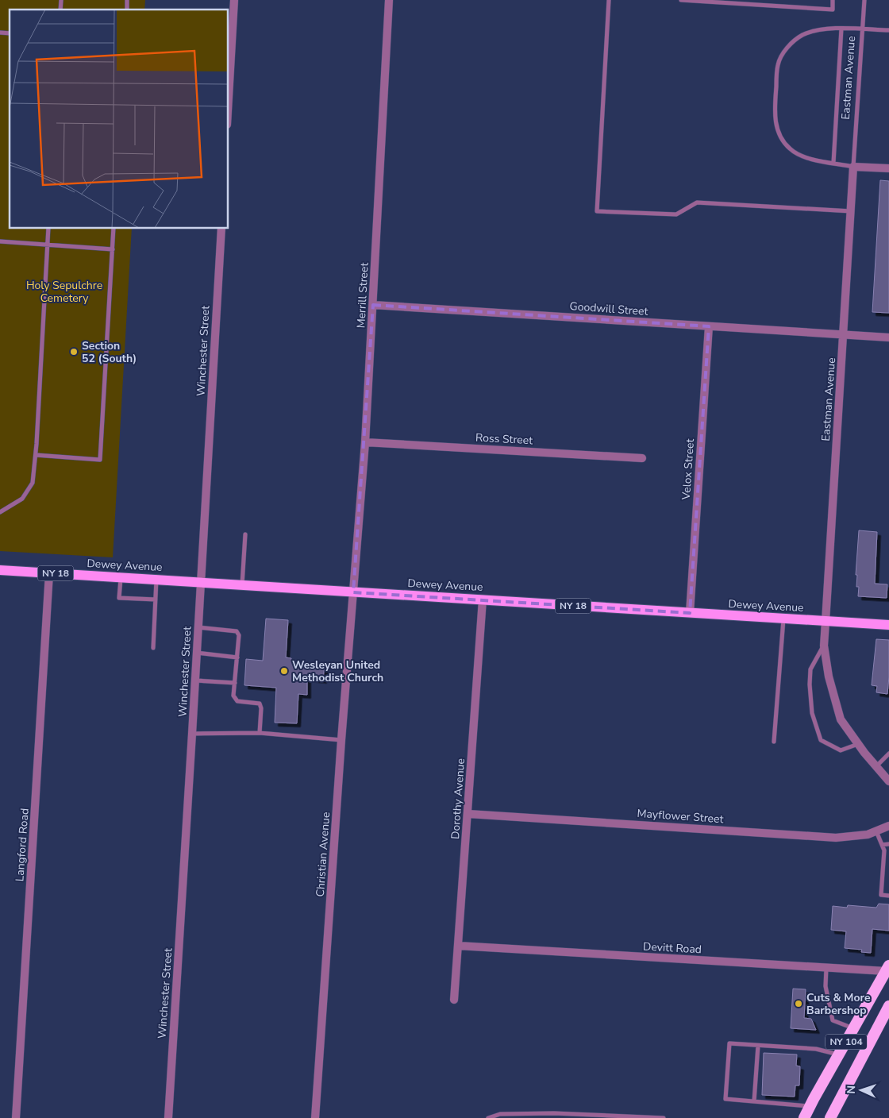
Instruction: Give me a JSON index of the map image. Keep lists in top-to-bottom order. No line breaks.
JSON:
{"streets":{"highway":["NY 104"],"main road":["Dewey Avenue","NY 18"],"street":["Eastman Avenue","Merrill Street","Goodwill Street","Winchester Street","Ross Street","Velox Street","Dorothy Avenue","Mayflower Street","Langford Road","Christian Avenue","Devitt Road"]},"crossings":[["Eastman Avenue","Goodwill Street"],["Eastman Avenue","Dewey Avenue"],["Merrill Street","Goodwill Street"],["Merrill Street","Ross Street"],["Merrill Street","Dewey Avenue"],["Merrill Street","Christian Avenue"],["Goodwill Street","Velox Street"],["Winchester Street","Dewey Avenue"],["Velox Street","Dewey Avenue"],["Dewey Avenue","Dorothy Avenue"],["Dewey Avenue","Langford Road"],["Dewey Avenue","Christian Avenue"],["Dorothy Avenue","Mayflower Street"],["Dorothy Avenue","Devitt Road"],["Devitt Road","NY 104"]],"parks":["Holy Sepulchre Cemetery"],"places":["Section 52 (South)","Wesleyan United Methodist Church","Cuts & More Barbershop"],"north":"left"}
